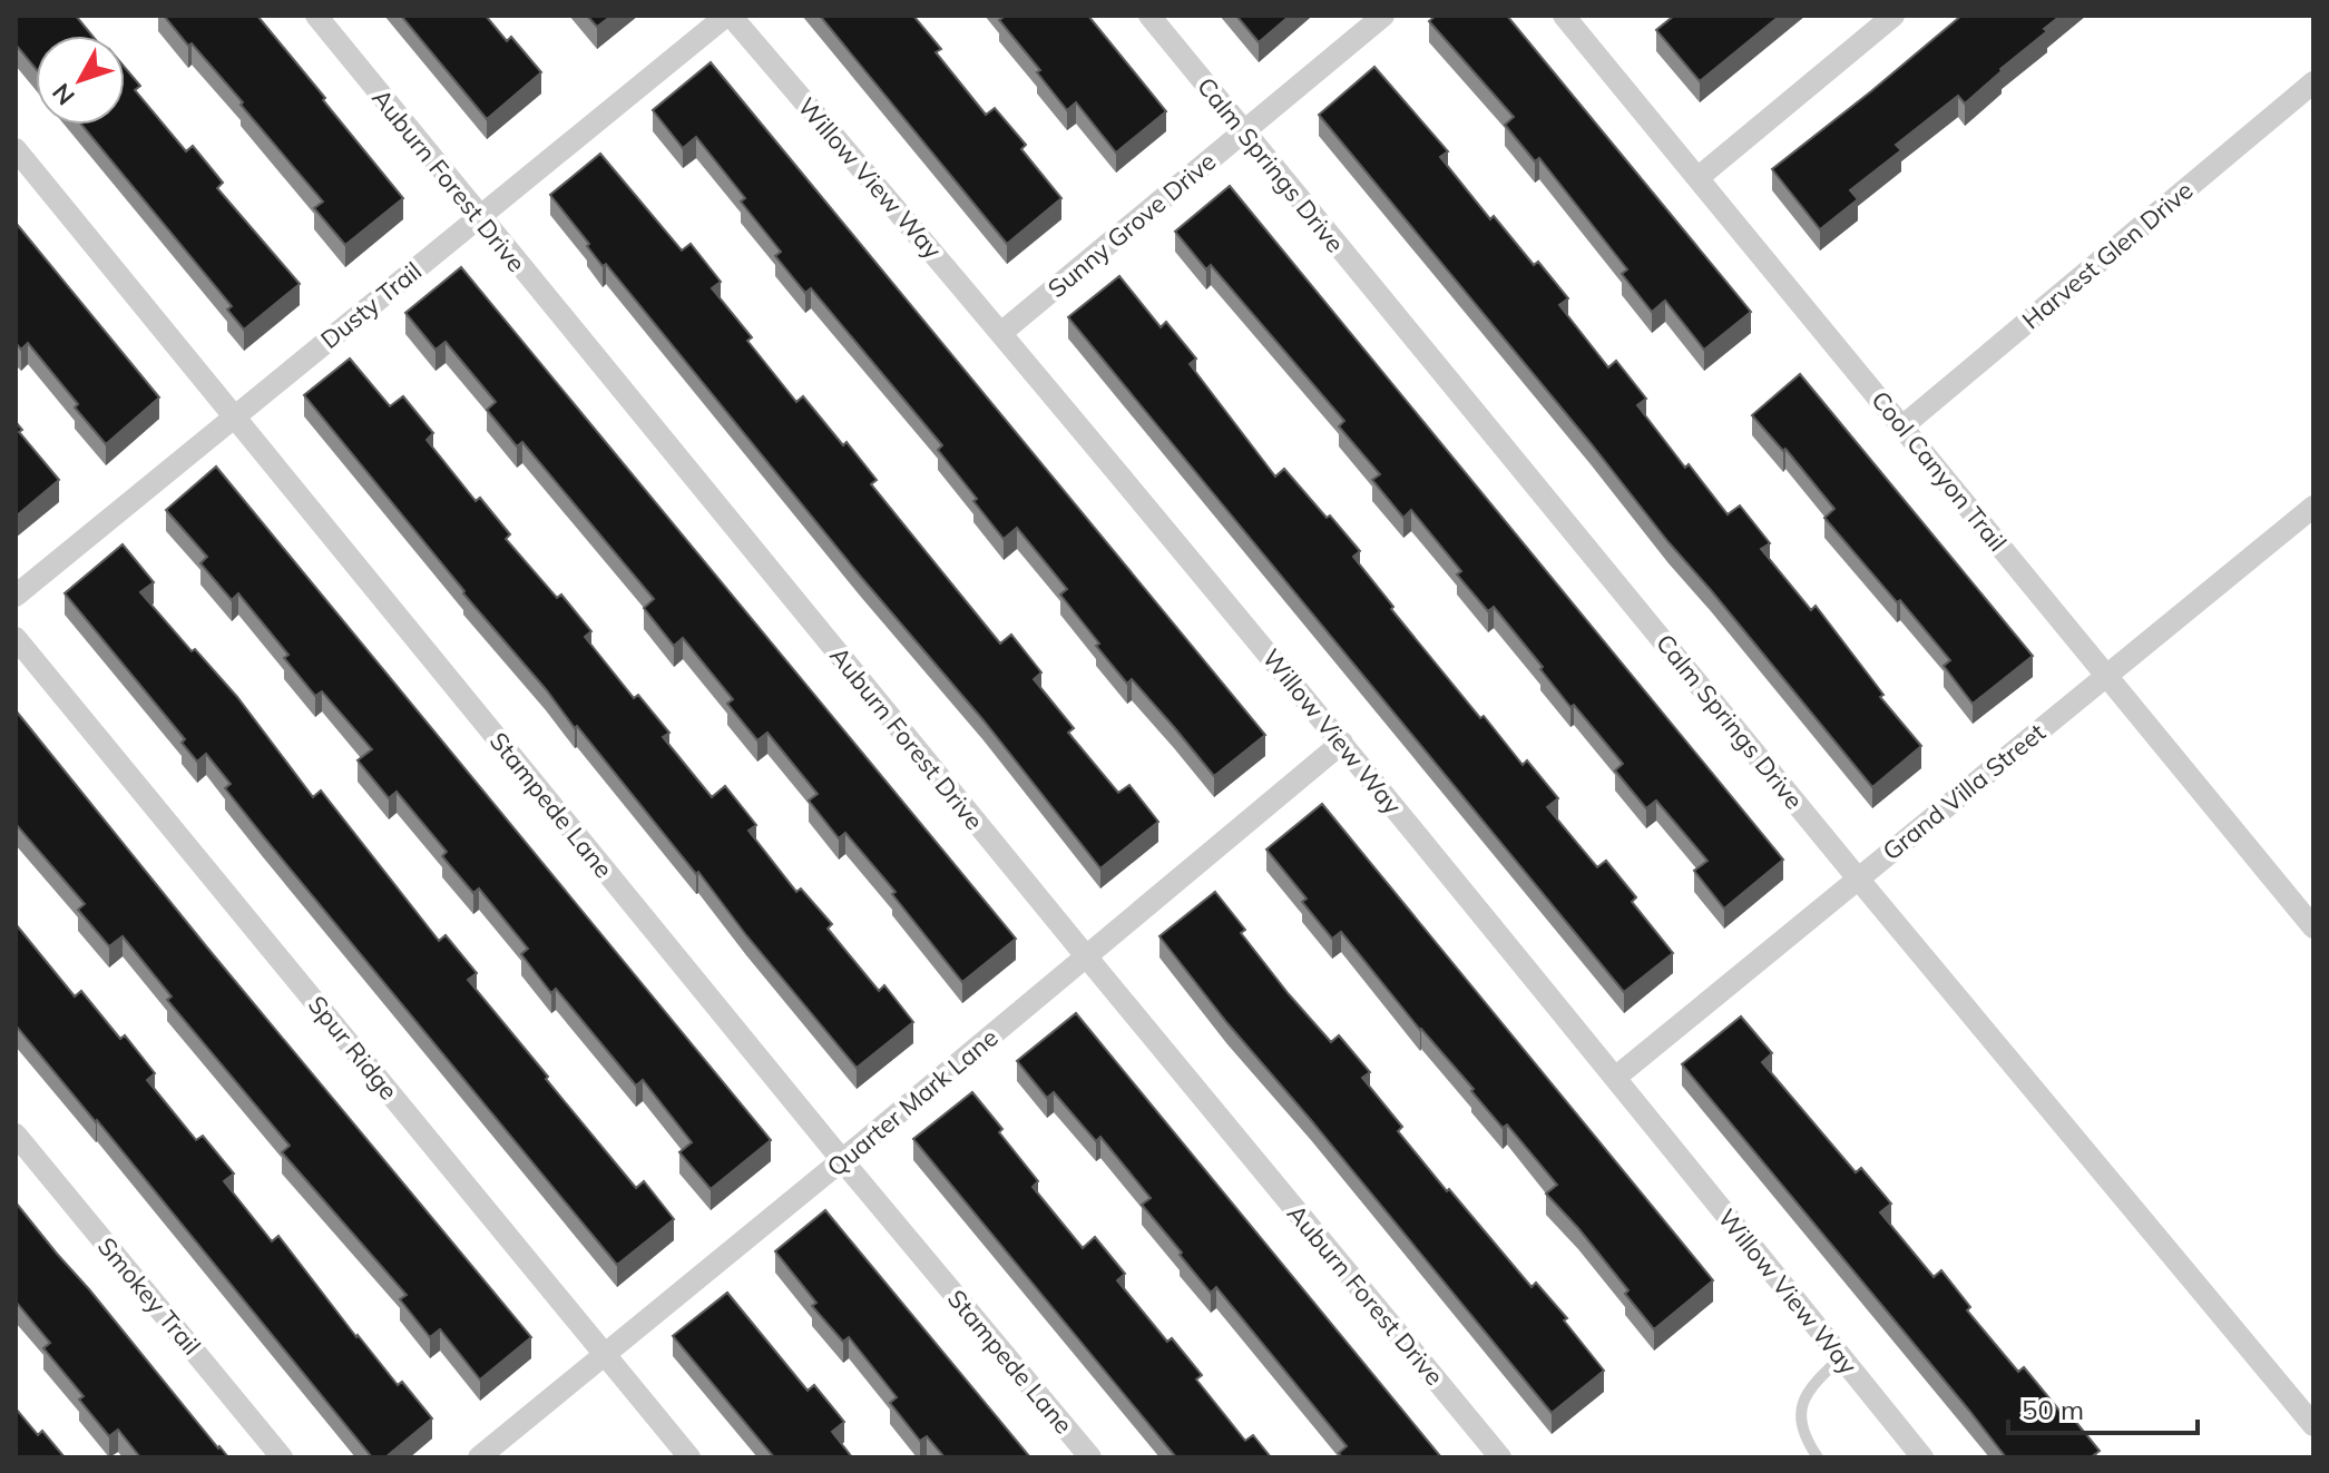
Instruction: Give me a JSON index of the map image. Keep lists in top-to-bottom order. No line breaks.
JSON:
{"streets":{"street":["Calm Springs Drive","Willow View Way","Auburn Forest Drive","Sunny Grove Drive","Harvest Glen Drive","Dusty Trail","Cool Canyon Trail","Grand Villa Street","Stampede Lane","Spur Ridge","Quarter Mark Lane","Smokey Trail"]},"crossings":[["Calm Springs Drive","Sunny Grove Drive"],["Calm Springs Drive","Grand Villa Street"],["Willow View Way","Sunny Grove Drive"],["Willow View Way","Dusty Trail"],["Willow View Way","Grand Villa Street"],["Willow View Way","Quarter Mark Lane"],["Auburn Forest Drive","Dusty Trail"],["Auburn Forest Drive","Quarter Mark Lane"],["Harvest Glen Drive","Cool Canyon Trail"],["Dusty Trail","Stampede Lane"],["Cool Canyon Trail","Grand Villa Street"],["Stampede Lane","Quarter Mark Lane"],["Spur Ridge","Quarter Mark Lane"]],"scale_bar":"50 m","north":"bottom left"}
